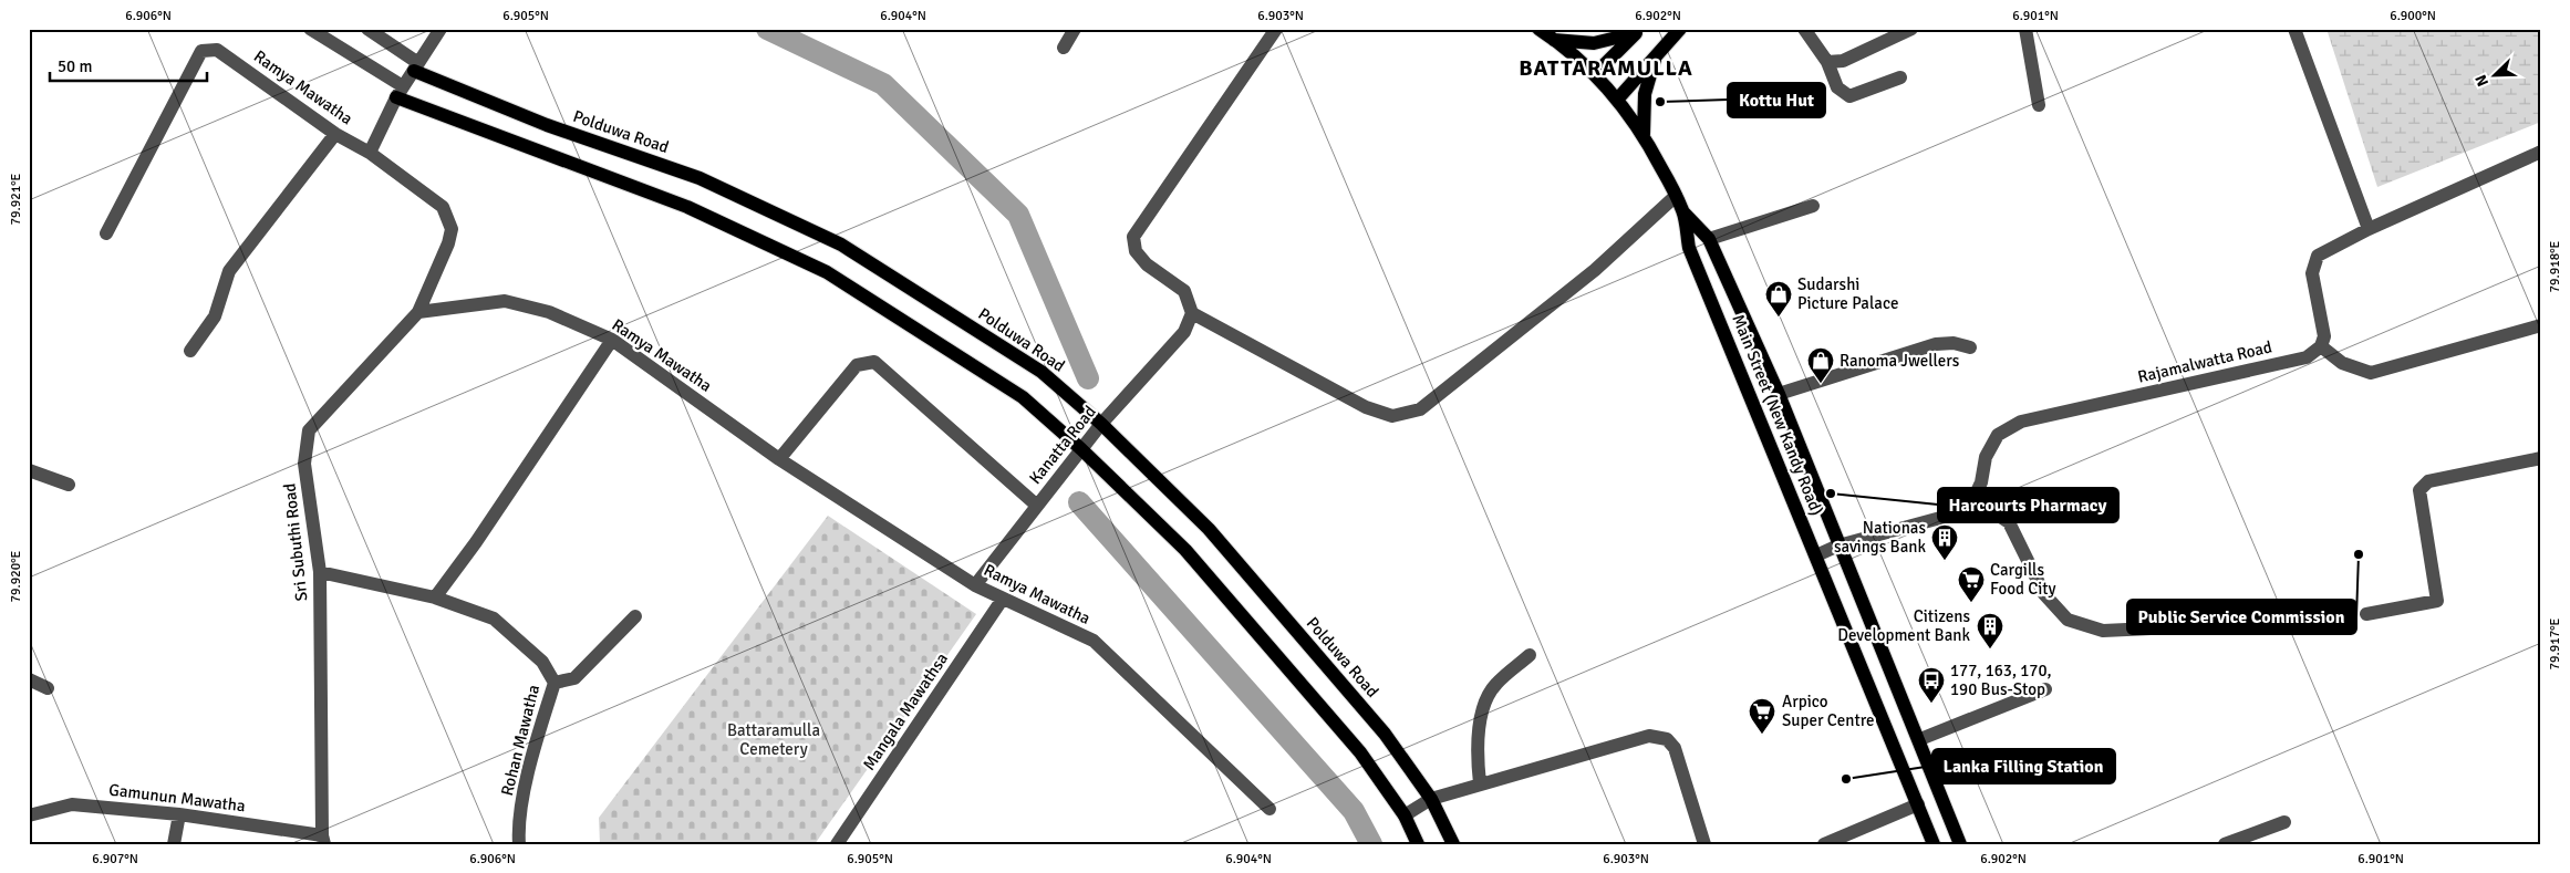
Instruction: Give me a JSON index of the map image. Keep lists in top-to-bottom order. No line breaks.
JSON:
{"streets":{"main road":["Polduwa Road","Main Street (New Kandy Road)"],"street":["Ramya Mawatha","Rajamalwatta Road","Kanatta Road","Sri Subuthi Road","Mangala Mawathsa","Rohan Mawatha","Gamunun Mawatha"]},"crossings":[["Ramya Mawatha","Kanatta Road"],["Ramya Mawatha","Sri Subuthi Road"],["Ramya Mawatha","Mangala Mawathsa"],["Polduwa Road","Kanatta Road"],["Sri Subuthi Road","Rohan Mawatha"],["Sri Subuthi Road","Gamunun Mawatha"]],"districts":["BATTARAMULLA"],"parks":["Battaramulla Cemetery"],"places":{"other":["Kottu Hut","Harcourts Pharmacy","Public Service Commission","Lanka Filling Station"],"shop":["Sudarshi Picture Palace","Ranoma Jwellers"],"building":["Nationas savings Bank","Citizens Development Bank"],"supermarket":["Cargills Food City","Arpico Super Centre"],"bus stop":["177, 163, 170, 190 Bus-Stop"]},"scale_bar":"50 m","north":"bottom left","coordinates":["6.906°N","6.905°N","6.904°N","6.903°N","6.902°N","6.901°N","6.900°N","79.921°E","79.918°E","79.920°E","79.917°E","6.907°N"]}
